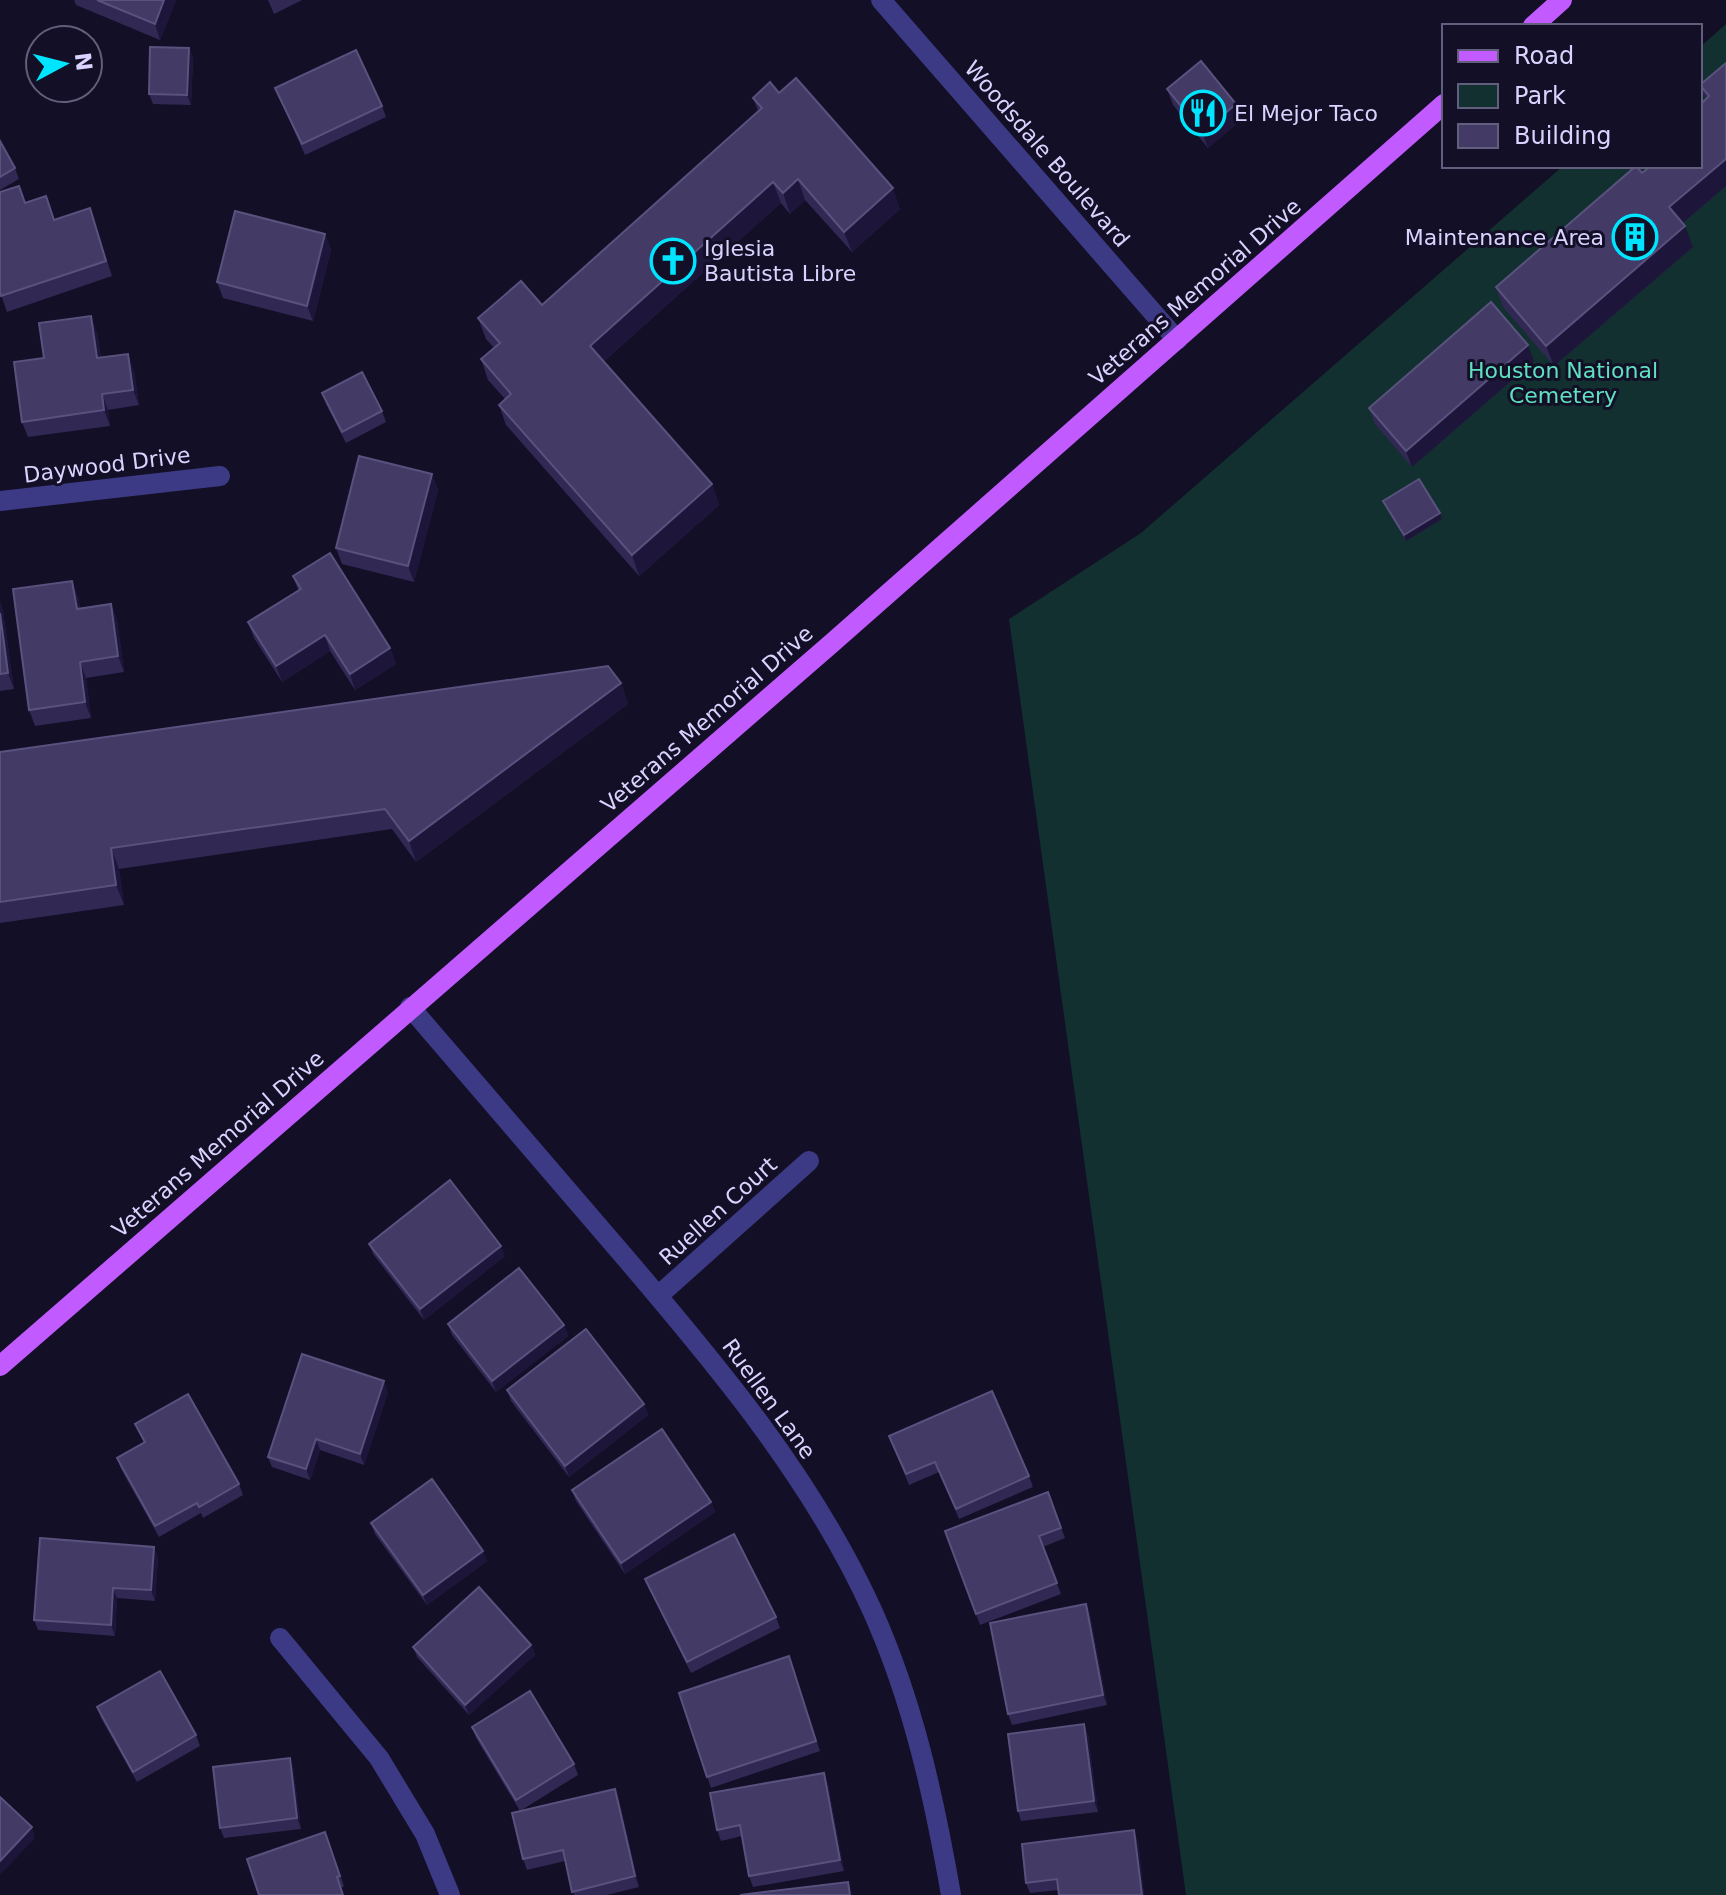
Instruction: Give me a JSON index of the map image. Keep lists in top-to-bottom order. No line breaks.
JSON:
{"streets":{"main road":["Veterans Memorial Drive"],"street":["Woodsdale Boulevard","Daywood Drive","Ruellen Court","Ruellen Lane"]},"crossings":[["Woodsdale Boulevard","Veterans Memorial Drive"],["Veterans Memorial Drive","Ruellen Lane"],["Ruellen Court","Ruellen Lane"]],"parks":["Houston National Cemetery"],"places":{"restaurant":["El Mejor Taco"],"building":["Maintenance Area"],"church":["Iglesia Bautista Libre"]},"legend":["Road","Park","Building"],"north":"right"}
